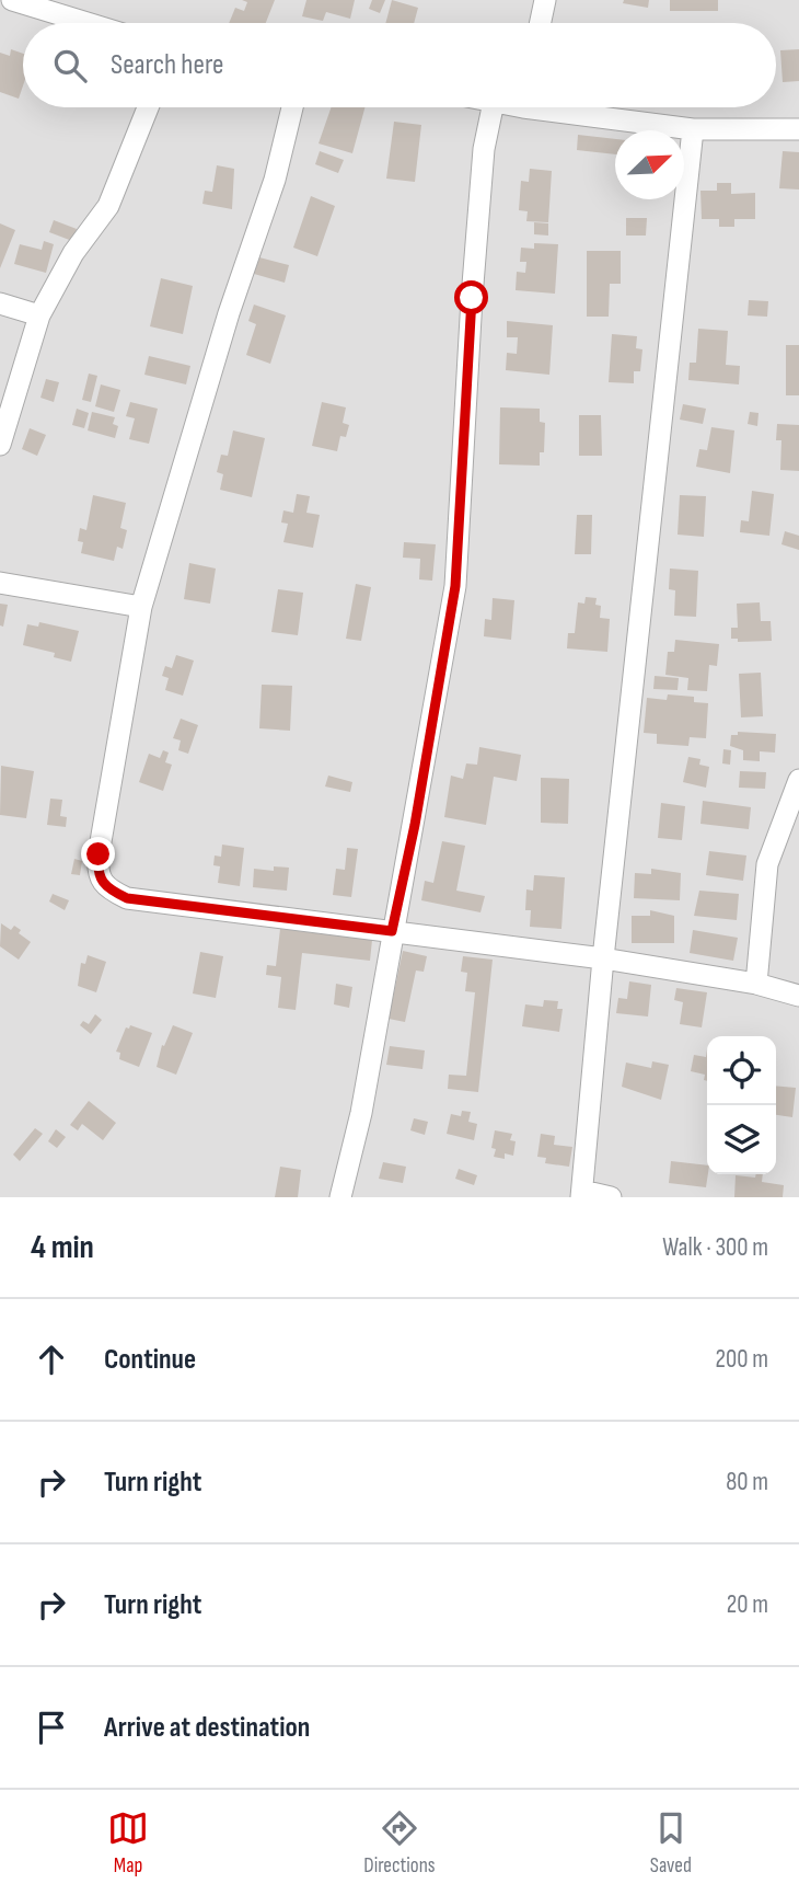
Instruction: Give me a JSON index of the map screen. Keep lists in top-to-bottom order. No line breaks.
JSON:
{"north":"top right","page":{"search":"Search here","heading":["4 min","Walk · 300 m"],"list":[["Continue","200 m"],["Turn right","80 m"],["Turn right","20 m"],"Arrive at destination"],"nav":["Map","Directions","Saved"]}}
